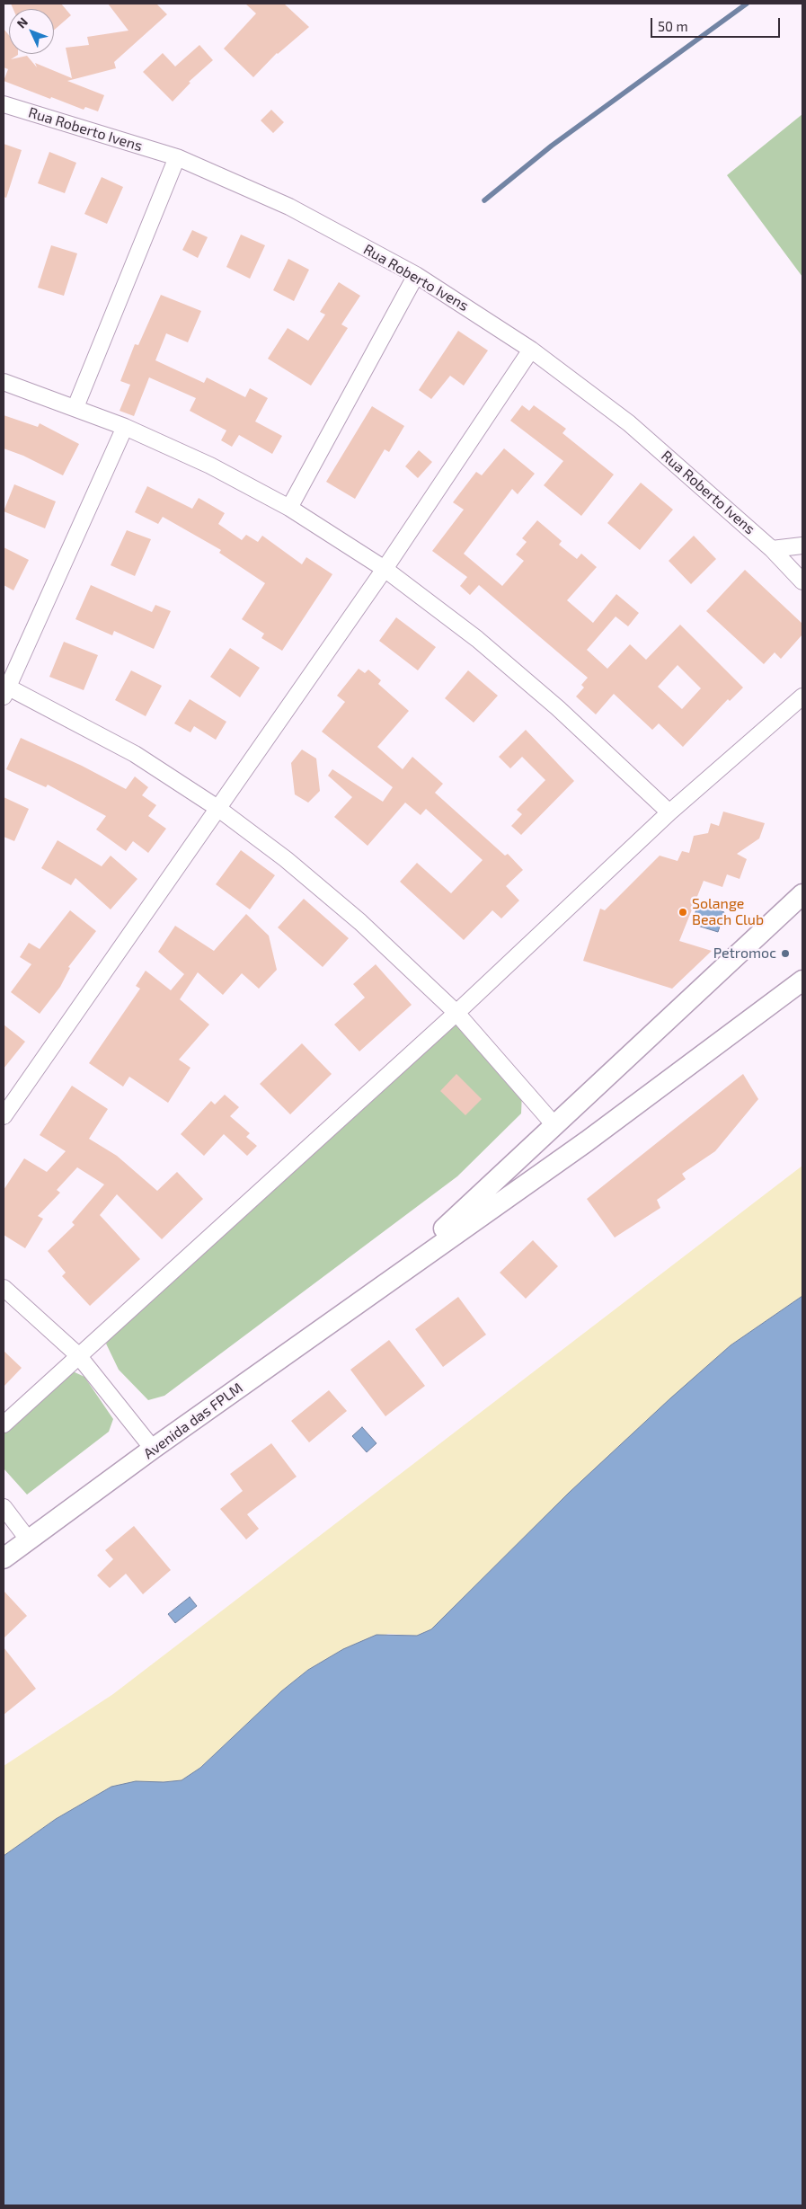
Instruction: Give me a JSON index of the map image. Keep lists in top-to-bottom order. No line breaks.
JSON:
{"streets":{"street":["Rua Roberto Ivens","Avenida das FPLM"]},"places":["Solange Beach Club","Petromoc"],"scale_bar":"50 m","north":"top left"}
